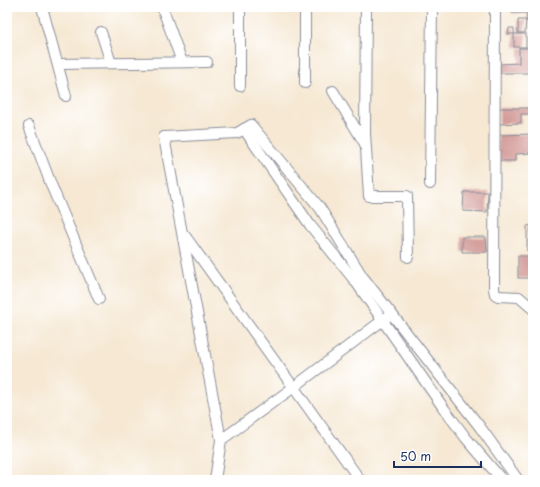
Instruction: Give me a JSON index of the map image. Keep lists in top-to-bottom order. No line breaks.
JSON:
{"scale_bar":"50 m"}
